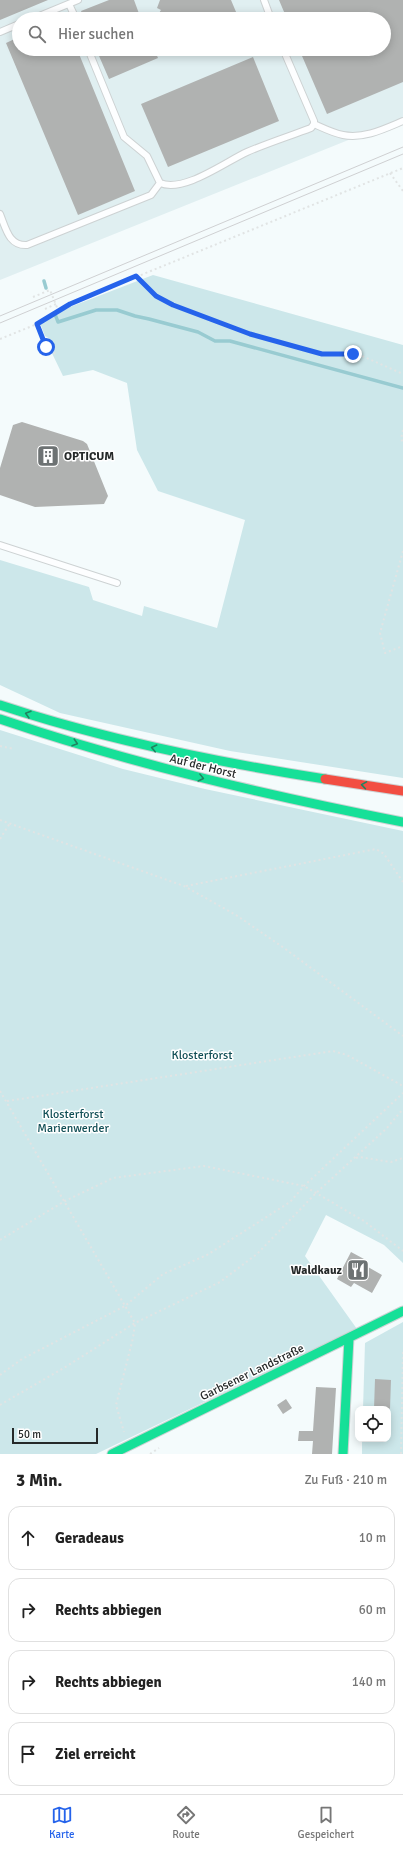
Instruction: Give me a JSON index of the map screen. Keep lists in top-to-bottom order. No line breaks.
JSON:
{"streets":{"street":["Auf der Horst","Garbsener Landstraße"]},"parks":["Klosterforst","Klosterforst Marienwerder"],"places":{"building":["OPTICUM"],"restaurant":["Waldkauz"]},"scale_bar":"50 m","page":{"search":"Hier suchen","scale":"50 m","heading":["3 Min.","Zu Fuß · 210 m"],"list":[["Geradeaus","10 m"],["Rechts abbiegen","60 m"],["Rechts abbiegen","140 m"],"Ziel erreicht"],"nav":["Karte","Route","Gespeichert"]}}
